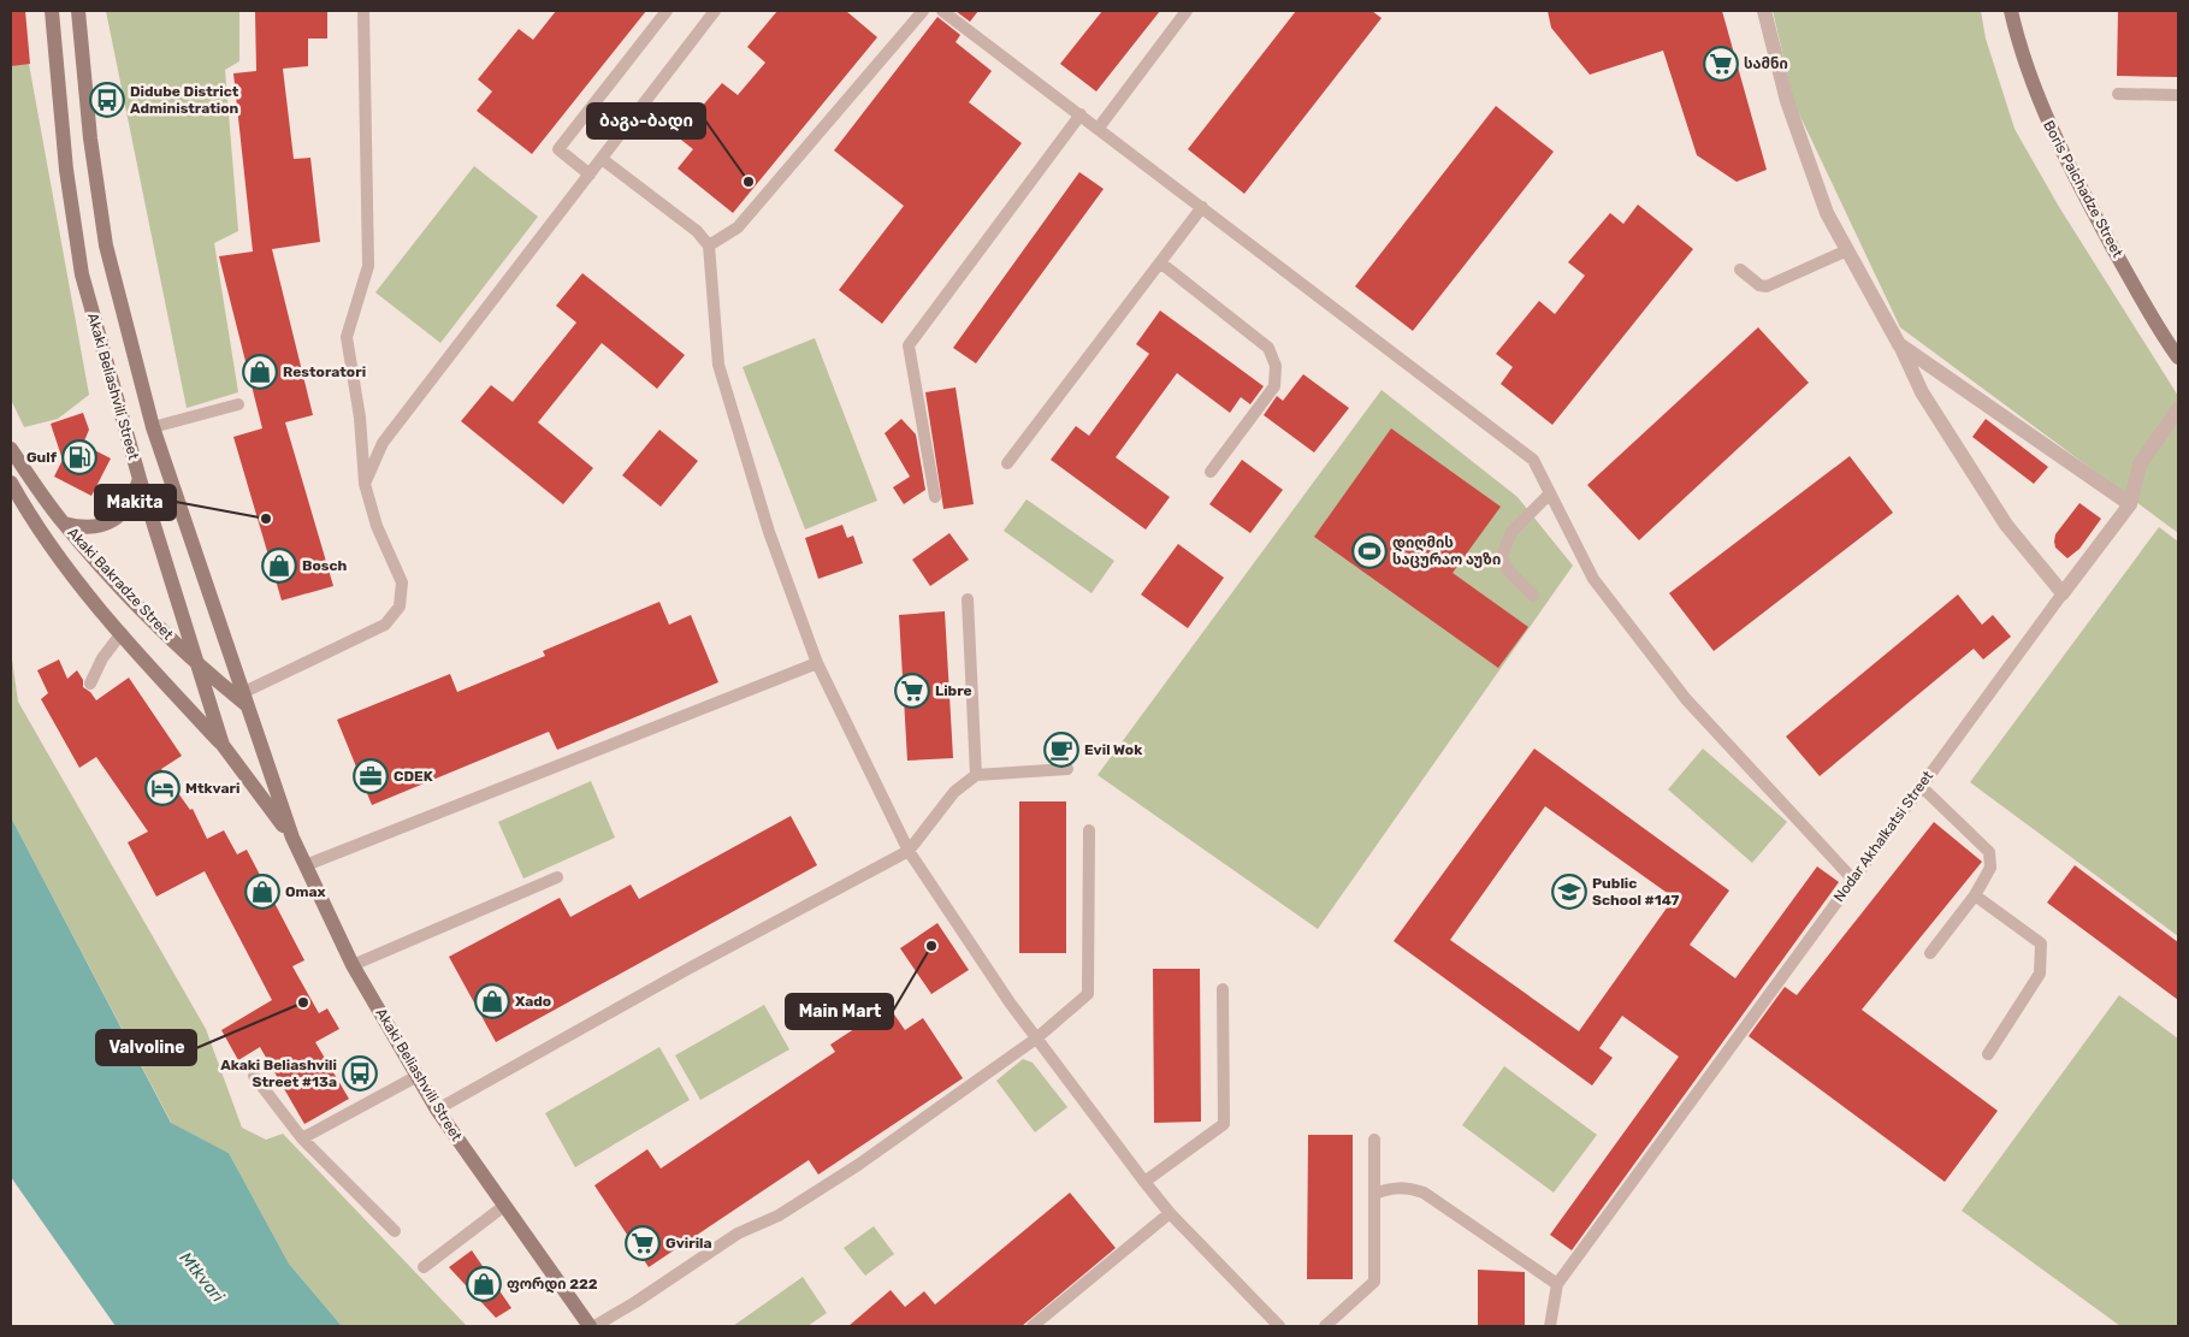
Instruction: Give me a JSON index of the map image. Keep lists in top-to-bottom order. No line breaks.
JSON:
{"streets":{"main road":["Boris Paichadze Street","Akaki Beliashvili Street","Akaki Bakradze Street"],"street":["Nodar Akhalkatsi Street"]},"crossings":[["Akaki Beliashvili Street","Akaki Bakradze Street"]],"water":["Mtkvari"],"places":{"supermarket":["სამნი","Libre","Gvirila"],"bus stop":["Didube District Administration","Akaki Beliashvili Street #13a"],"other":["ბაგა-ბადი","Makita","Main Mart","Valvoline"],"shop":["Restoratori","Bosch","Omax","Xado","ფორდი 222"],"fuel station":["Gulf"],"sports":["დიღმის საცურაო აუზი"],"cafe":["Evil Wok"],"office":["CDEK"],"hotel":["Mtkvari"],"school or university":["Public School #147"]}}
